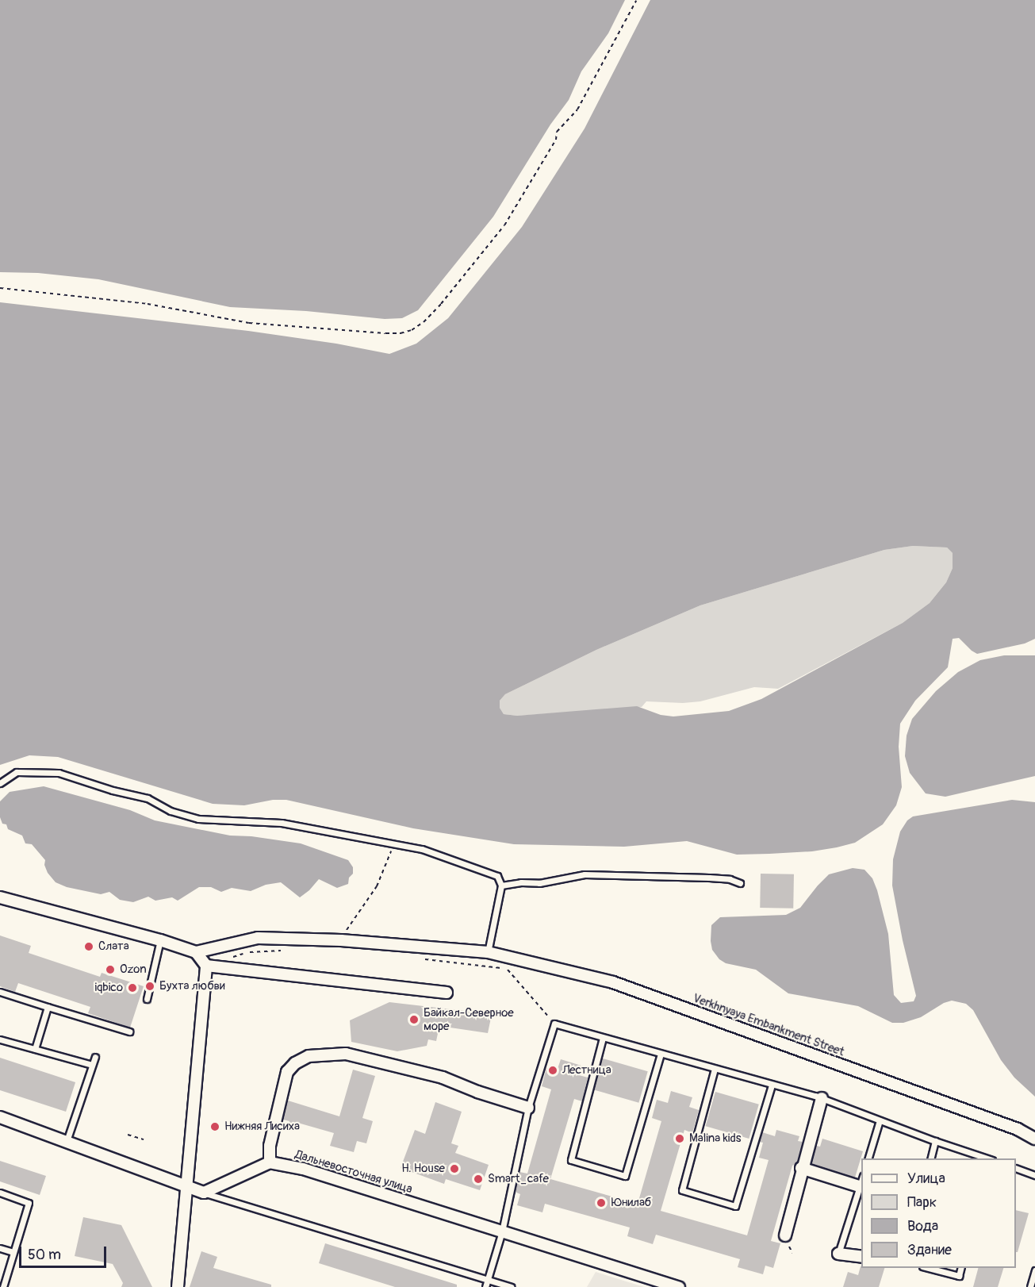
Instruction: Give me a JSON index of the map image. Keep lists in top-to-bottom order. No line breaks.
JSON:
{"streets":{"street":["Verkhnyaya Embankment Street","Дальневосточная улица"]},"places":["Слата","Ozon","Бухта любви","iqbico","Байкал-Северное море","Лестница","Нижняя Лисиха","Malina kids","H. House","Smart_cafe","Юнилаб"],"legend":["Улица","Парк","Вода","Здание"],"scale_bar":"50 m"}
